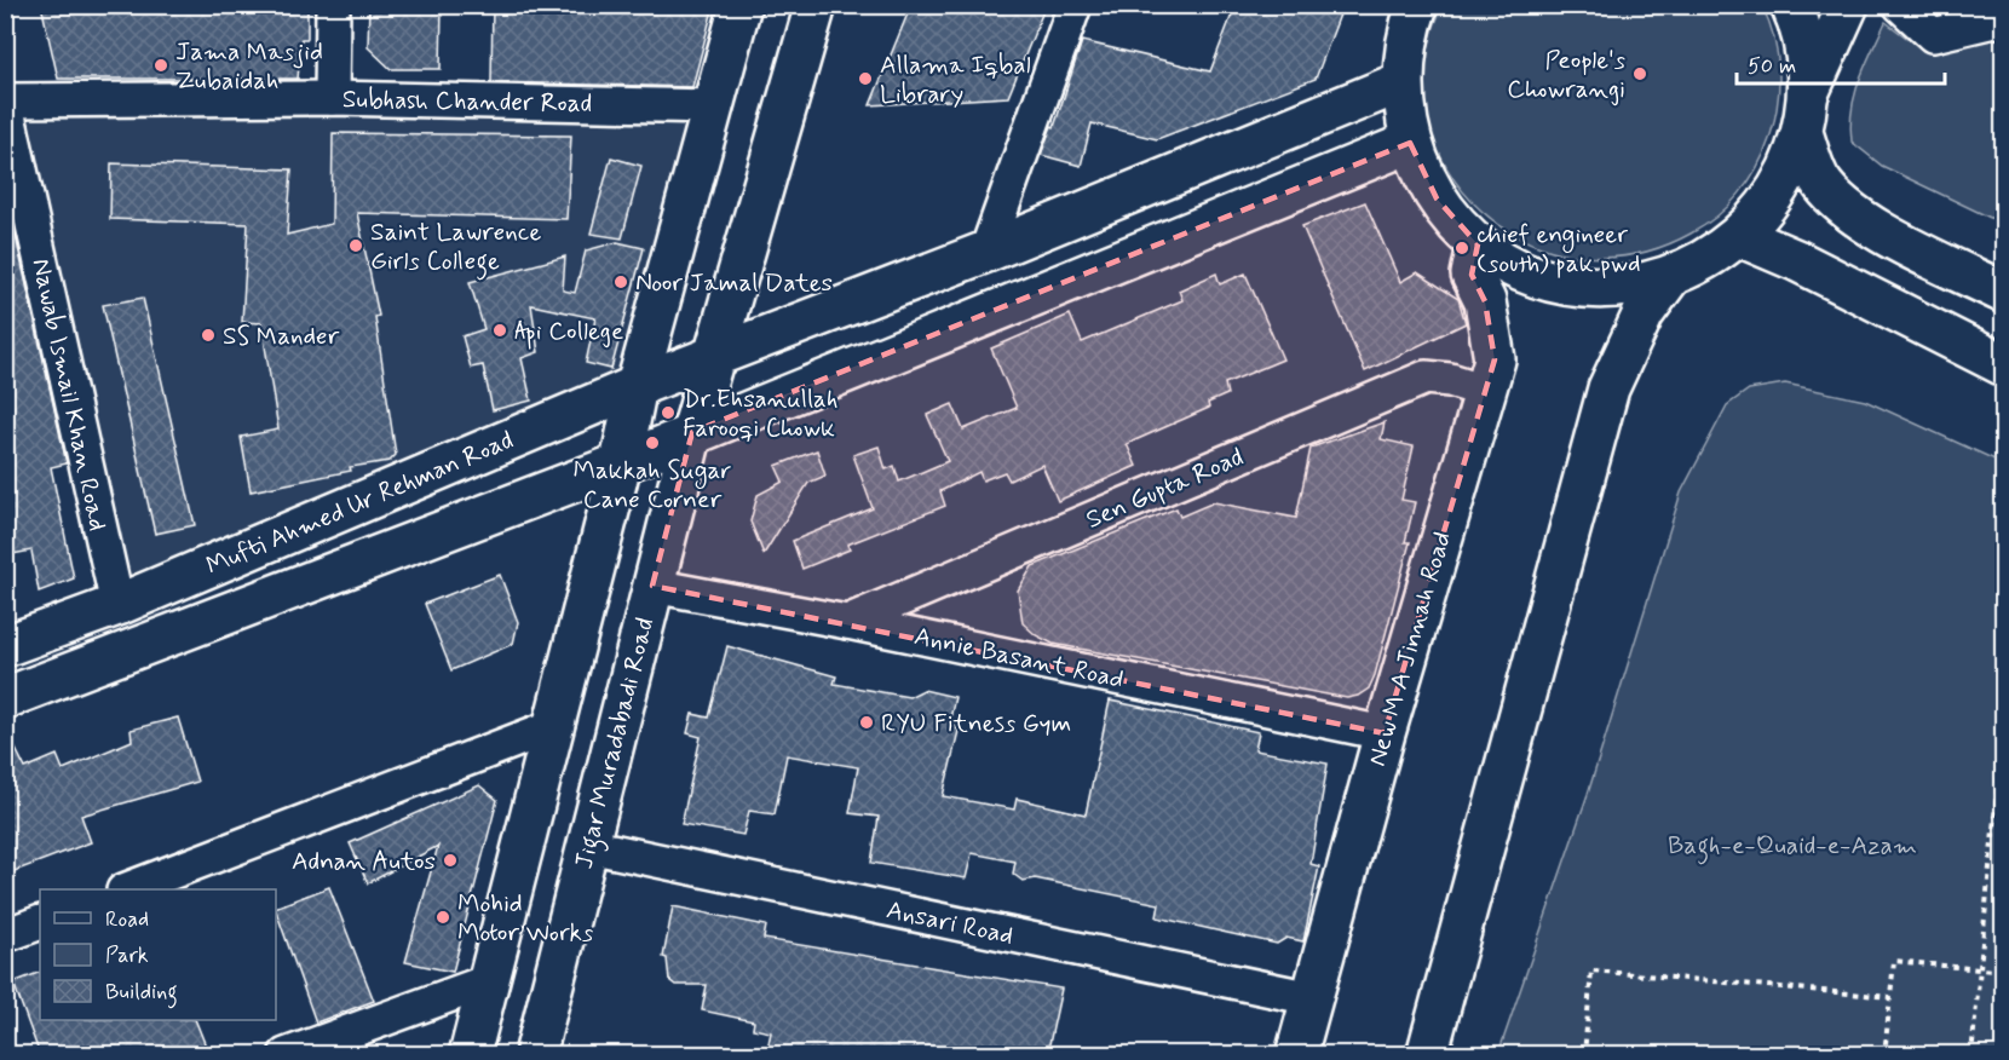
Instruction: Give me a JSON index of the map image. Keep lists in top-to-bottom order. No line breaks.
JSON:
{"streets":{"street":["Subhash Chander Road","Nawab Ismail Khan Road","Sen Gupta Road","Mufti Ahmed Ur Rehman Road","New M A Jinnah Road","Annie Basant Road","Jigar Muradabadi Road","Ansari Road"]},"crossings":[["Subhash Chander Road","Nawab Ismail Khan Road"],["Nawab Ismail Khan Road","Mufti Ahmed Ur Rehman Road"],["Sen Gupta Road","New M A Jinnah Road"],["Sen Gupta Road","Annie Basant Road"],["Mufti Ahmed Ur Rehman Road","Jigar Muradabadi Road"],["New M A Jinnah Road","Annie Basant Road"],["New M A Jinnah Road","Ansari Road"],["Annie Basant Road","Jigar Muradabadi Road"],["Jigar Muradabadi Road","Ansari Road"]],"parks":["Bagh-e-Quaid-e-Azam"],"places":["Jama Masjid Zubaidah","People's Chowrangi","Allama Iqbal Library","Saint Lawrence Girls College","chief engineer (south) pak pwd","Noor Jamal Dates","Api College","SS Mander","Dr.Ehsanullah Farooqi Chowk","Makkah Sugar Cane Corner","RYU Fitness Gym","Adnan Autos","Mohid Motor Works"],"legend":["Road","Park","Building"],"scale_bar":"50 m"}
